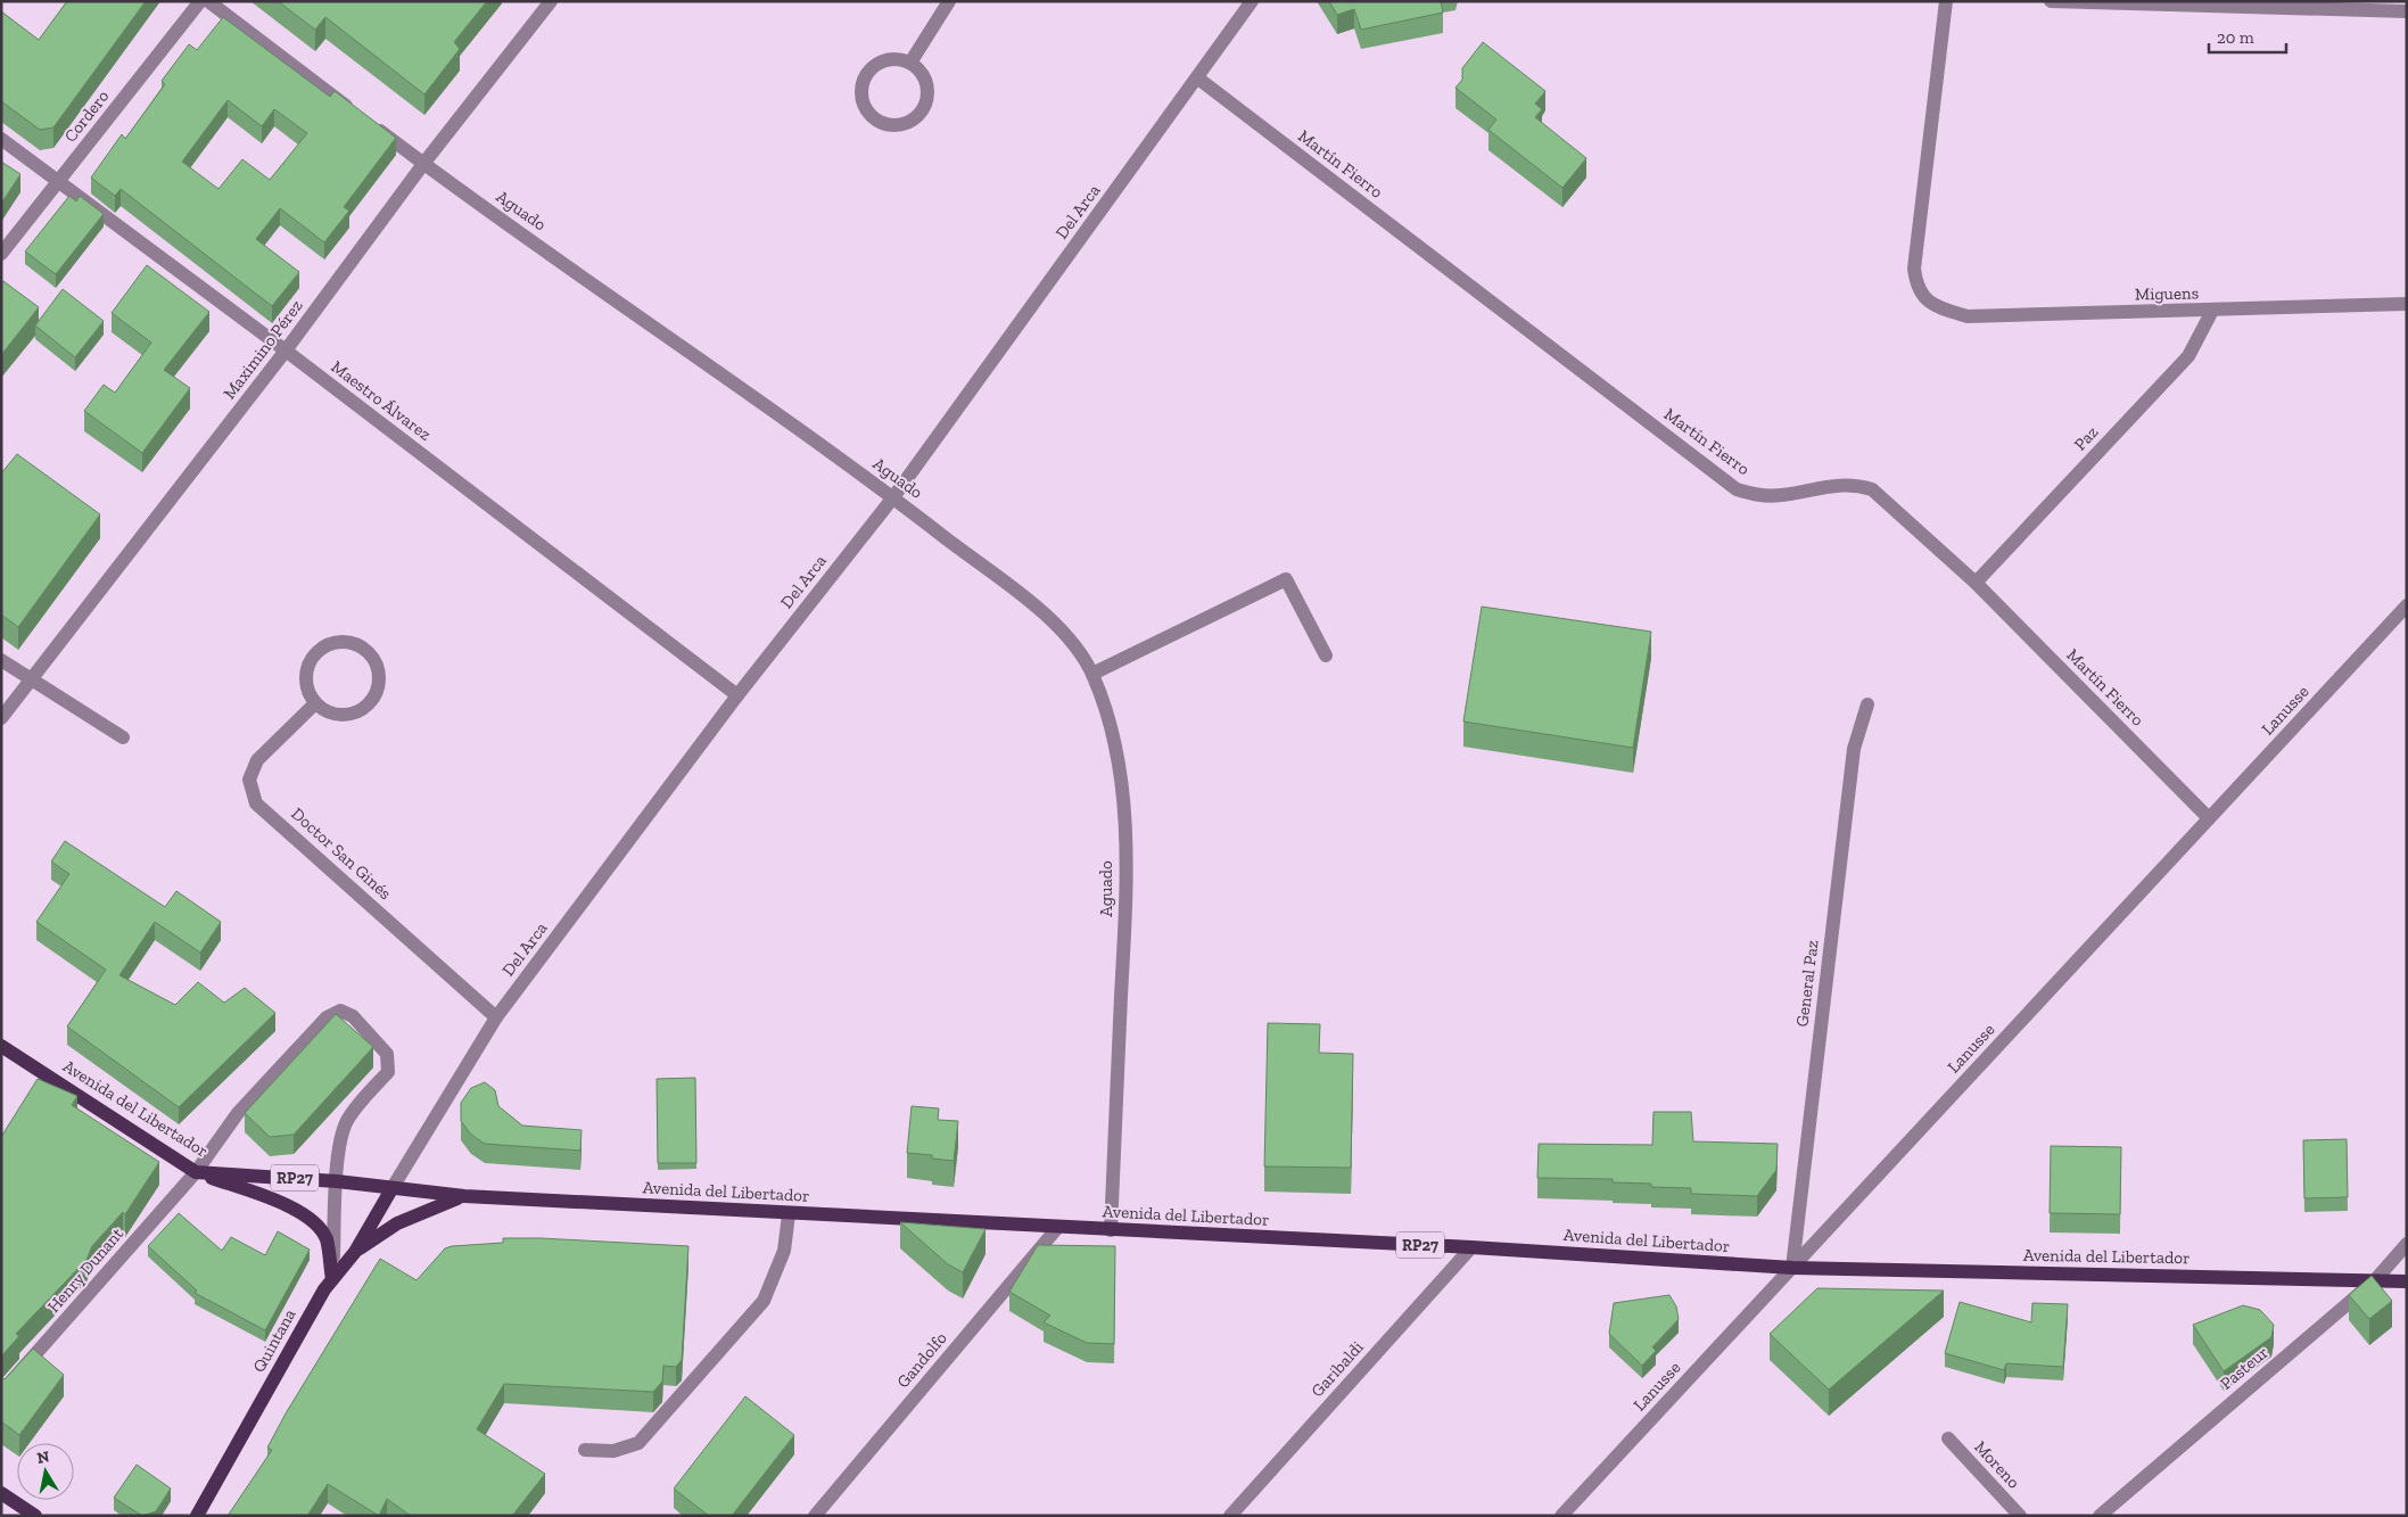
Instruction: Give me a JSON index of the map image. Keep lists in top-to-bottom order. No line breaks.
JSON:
{"streets":{"main road":["Avenida del Libertador","RP27","Quintana"],"street":["Cordero","Martín Fierro","Aguado","Del Arca","Miguens","Maximino Pérez","Maestro Álvarez","Paz","Lanusse","Doctor San Ginés","General Paz","Henry Dunant","Gandolfo","Pasteur","Garibaldi","Moreno"]},"crossings":[["Cordero","Maestro Álvarez"],["Martín Fierro","Del Arca"],["Martín Fierro","Paz"],["Martín Fierro","Lanusse"],["Aguado","Del Arca"],["Aguado","Maximino Pérez"],["Aguado","Avenida del Libertador"],["Del Arca","Maestro Álvarez"],["Del Arca","Doctor San Ginés"],["Del Arca","Avenida del Libertador"],["Del Arca","Quintana"],["Miguens","Paz"],["Maximino Pérez","Maestro Álvarez"],["Lanusse","General Paz"],["Lanusse","Avenida del Libertador"],["General Paz","Avenida del Libertador"],["Avenida del Libertador","RP27"],["Avenida del Libertador","Henry Dunant"],["Avenida del Libertador","Quintana"],["Avenida del Libertador","Gandolfo"],["Avenida del Libertador","Pasteur"],["Avenida del Libertador","Garibaldi"],["RP27","Henry Dunant"],["RP27","Quintana"],["Henry Dunant","Quintana"]],"scale_bar":"20 m","north":"top"}
